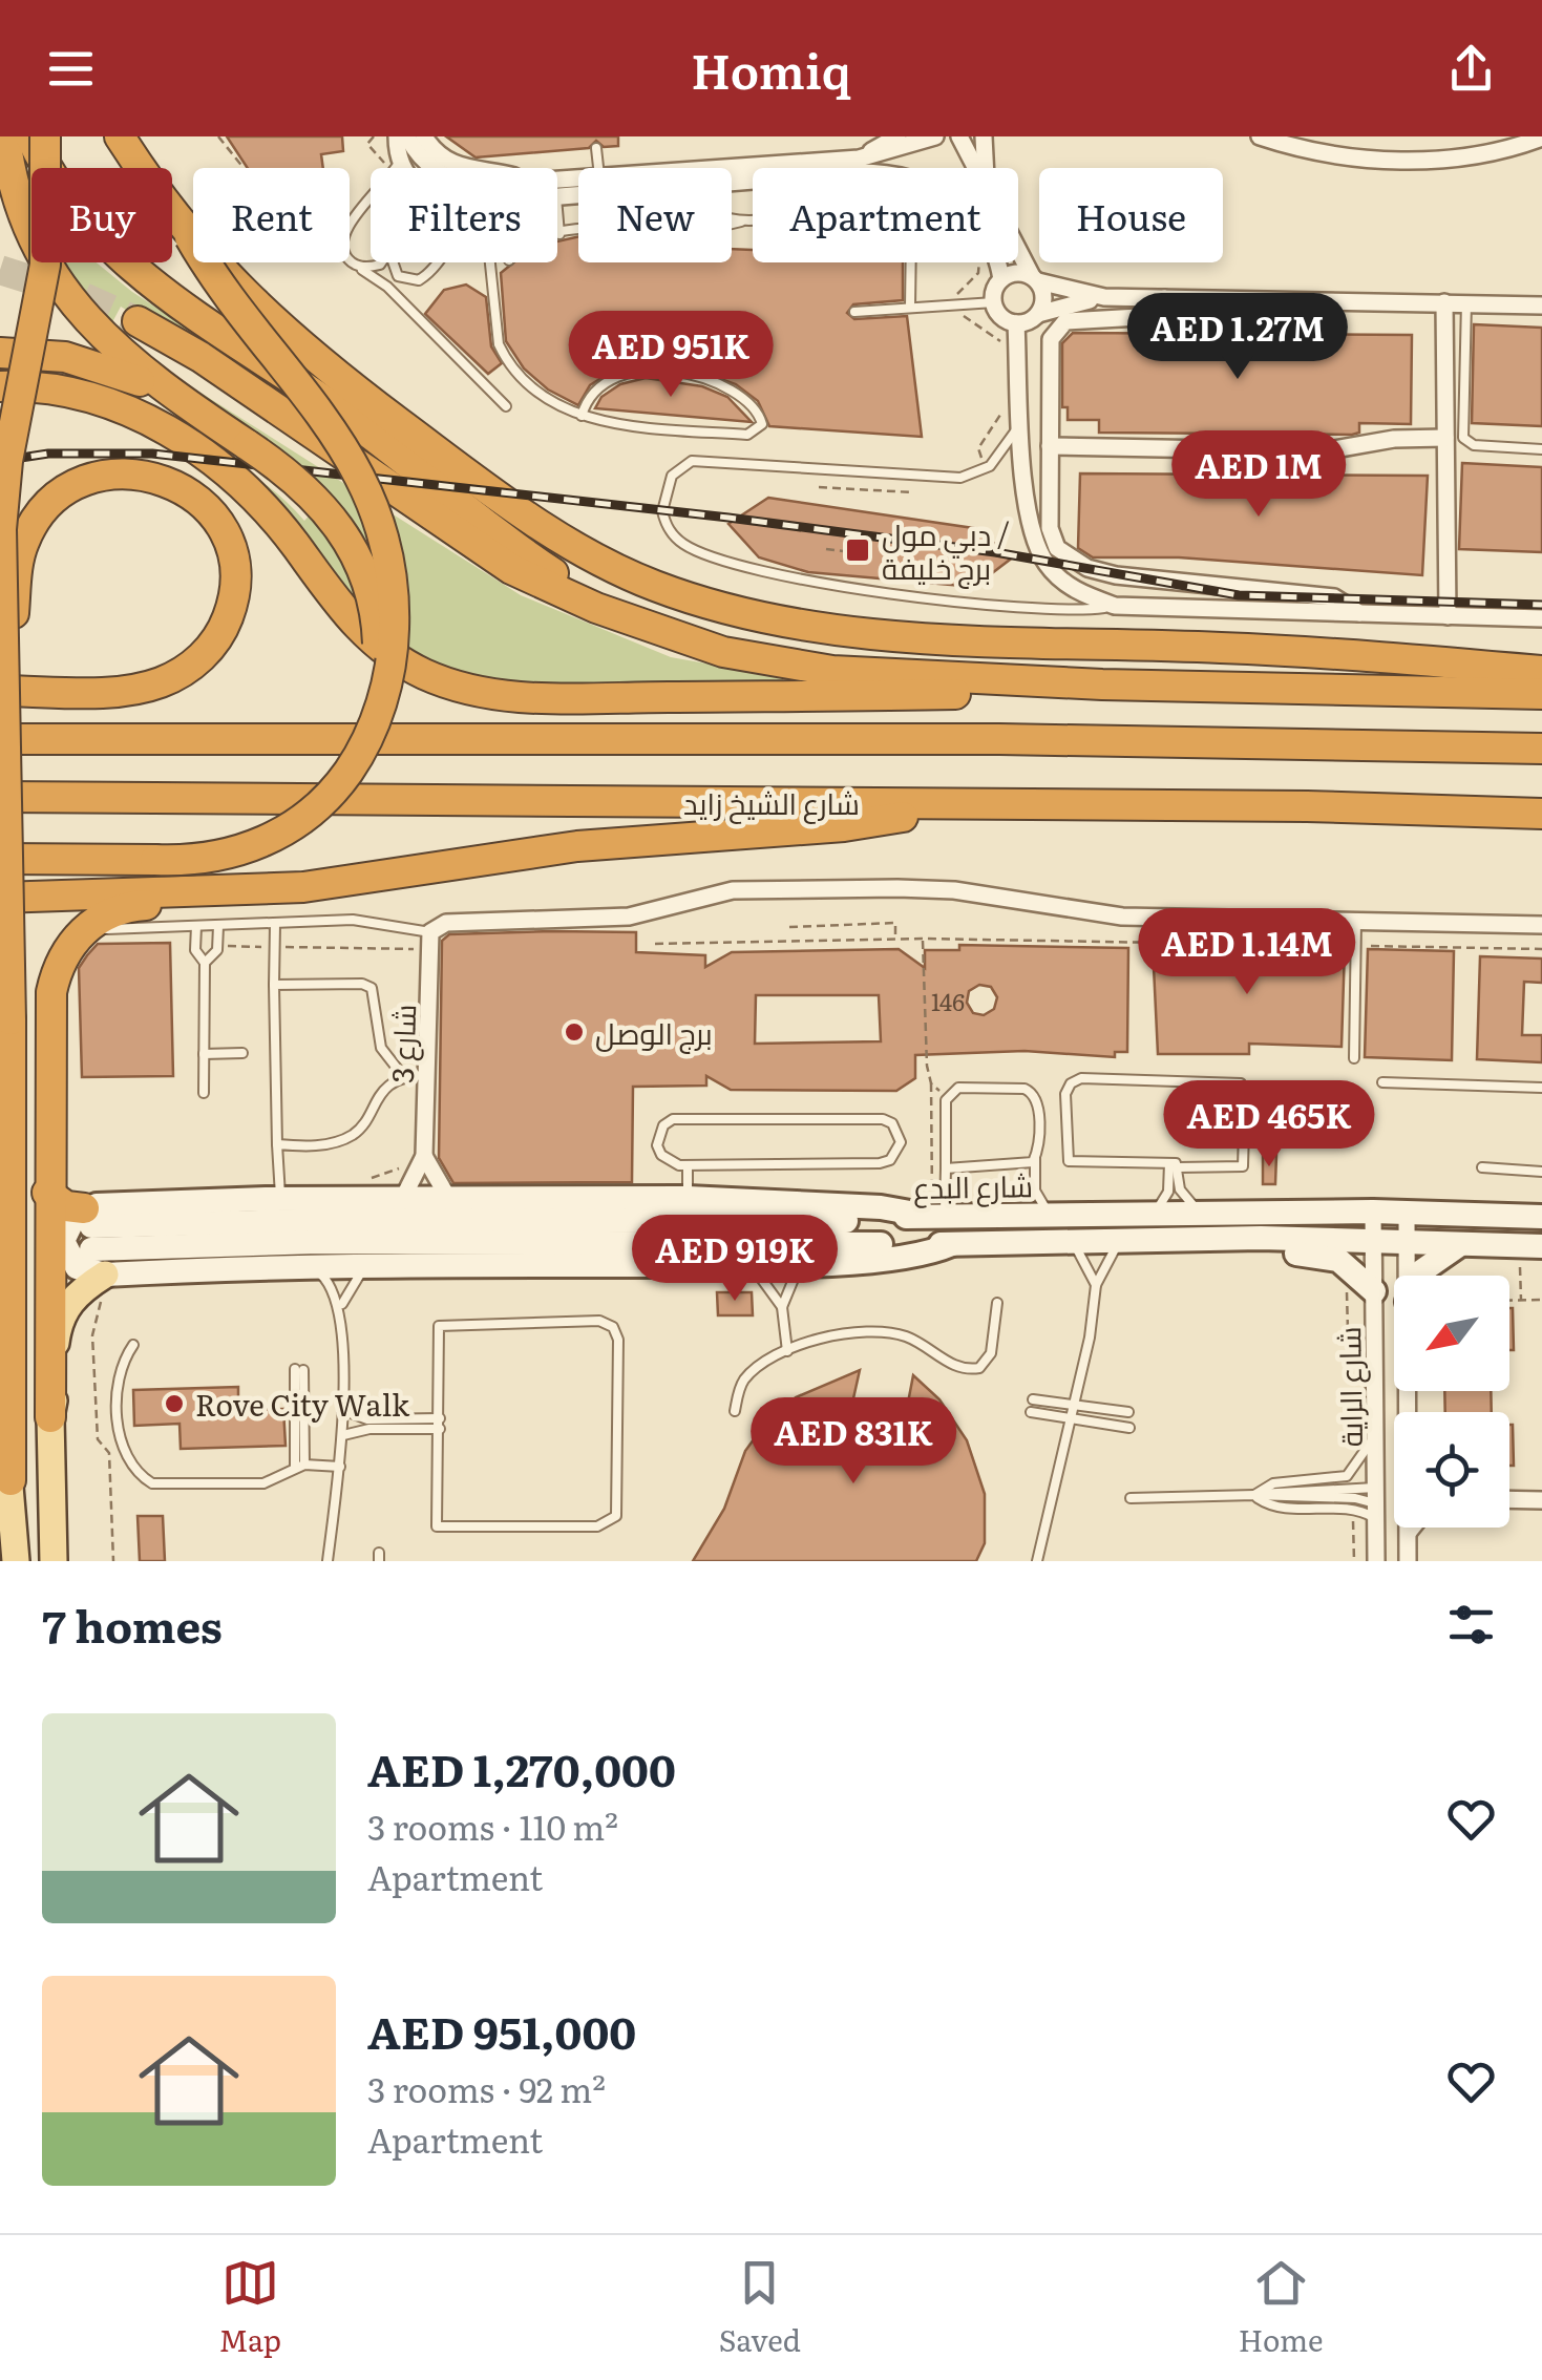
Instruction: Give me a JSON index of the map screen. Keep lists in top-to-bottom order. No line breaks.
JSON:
{"streets":{"highway":["شارع الشيخ زايد"],"main road":["شارع البدع"],"street":["شارع 3","شارع الراية"]},"crossings":[["شارع البدع","شارع الراية"]],"places":{"transit":["دبي مول / برج خليفة"],"other":["برج الوصل","Rove City Walk"]},"house_numbers":["146"],"north":"bottom left","page":{"header":"Homiq","chip":["Buy","Rent","Filters","New","Apartment","House"],"price":["AED 1.27M","AED 951K","AED 1M","AED 1.14M","AED 465K","AED 919K","AED 831K"],"heading":"7 homes","list":[{"name":"AED 1,270,000","note":"3 rooms · 110 m² · Apartment"},{"name":"AED 951,000","note":"3 rooms · 92 m² · Apartment"}],"tabs":["Map","Saved","Home"]}}
